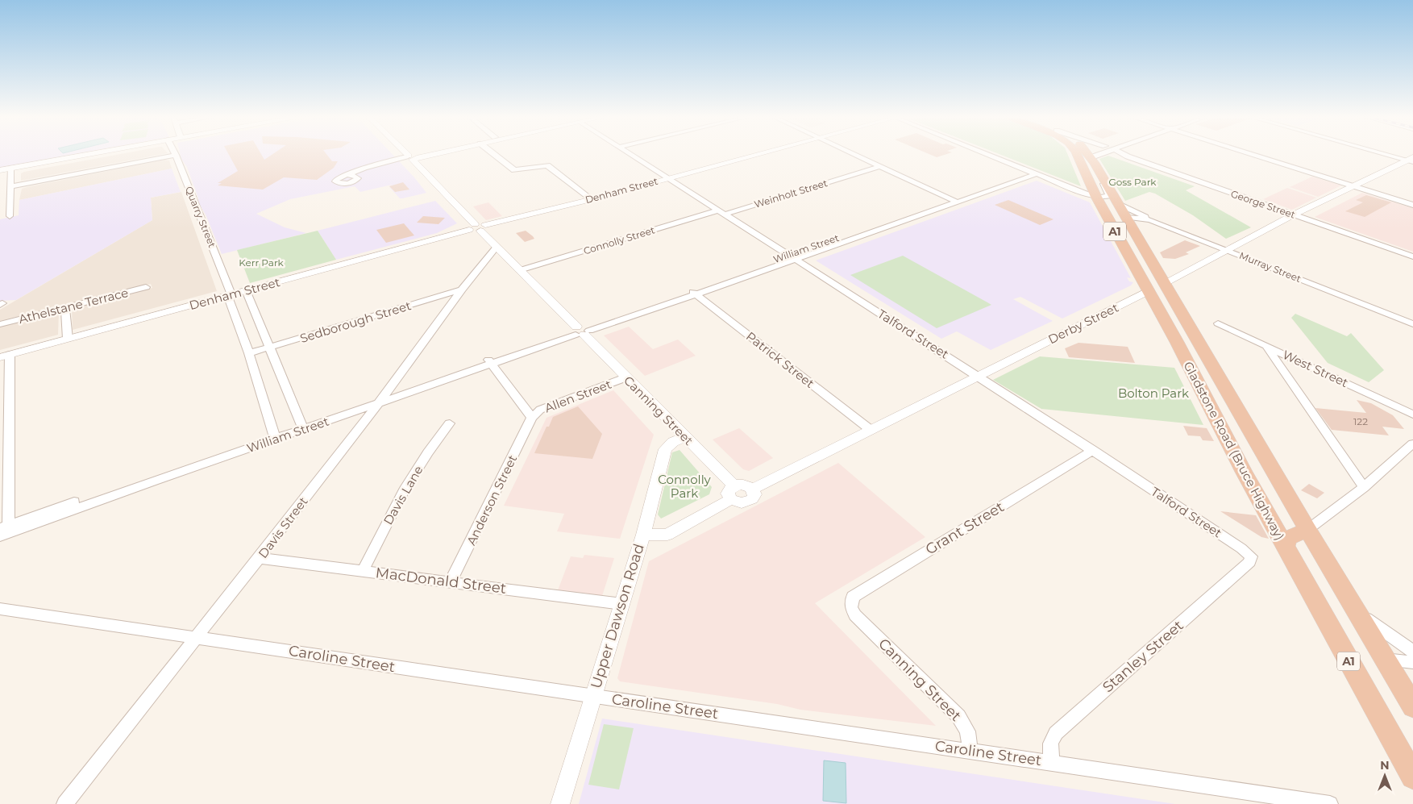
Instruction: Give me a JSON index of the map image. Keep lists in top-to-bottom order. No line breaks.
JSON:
{"streets":{"highway":["A1","Derby Street","Gladstone Road (Bruce Highway)"],"street":["Denham Street","Weinholt Street","George Street","Quarry Street","Connolly Street","William Street","Murray Street","Athelstane Terrace","Sedborough Street","Talford Street","Patrick Street","West Street","Allen Street","Canning Street","Davis Lane","Anderson Street","Davis Street","Grant Street","MacDonald Street","Upper Dawson Road","Stanley Street","Caroline Street"]},"crossings":[["Denham Street","Quarry Street"],["Denham Street","Talford Street"],["Denham Street","Canning Street"],["Weinholt Street","Connolly Street"],["Weinholt Street","Talford Street"],["George Street","Derby Street"],["Quarry Street","William Street"],["Quarry Street","Sedborough Street"],["Connolly Street","Talford Street"],["Connolly Street","Canning Street"],["William Street","Talford Street"],["William Street","Patrick Street"],["William Street","Allen Street"],["William Street","Canning Street"],["William Street","Davis Street"],["Murray Street","Derby Street"],["Murray Street","Gladstone Road (Bruce Highway)"],["Sedborough Street","Davis Street"],["Derby Street","Talford Street"],["Derby Street","Patrick Street"],["Derby Street","Canning Street"],["Derby Street","Gladstone Road (Bruce Highway)"],["Talford Street","Grant Street"],["Talford Street","Stanley Street"],["Allen Street","Canning Street"],["Allen Street","Anderson Street"],["Canning Street","Davis Street"],["Canning Street","Grant Street"],["Canning Street","Upper Dawson Road"],["Canning Street","Caroline Street"],["Davis Lane","MacDonald Street"],["Anderson Street","MacDonald Street"],["Davis Street","MacDonald Street"],["Davis Street","Caroline Street"],["MacDonald Street","Upper Dawson Road"],["Upper Dawson Road","Caroline Street"],["Stanley Street","Caroline Street"]],"parks":["Goss Park","Kerr Park","Bolton Park","Connolly Park"],"house_numbers":["122"],"north":"top"}
